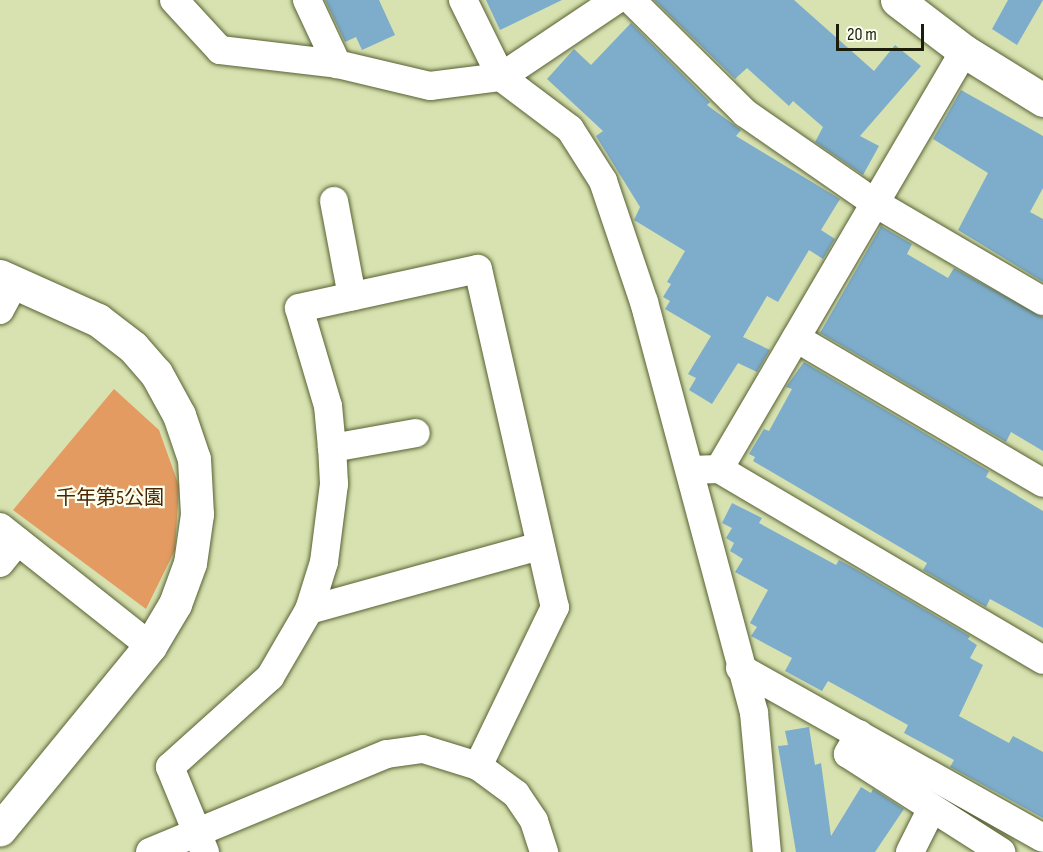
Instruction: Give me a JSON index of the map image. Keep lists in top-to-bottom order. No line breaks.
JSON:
{"parks":["千年第5公園"],"scale_bar":"20 m"}
